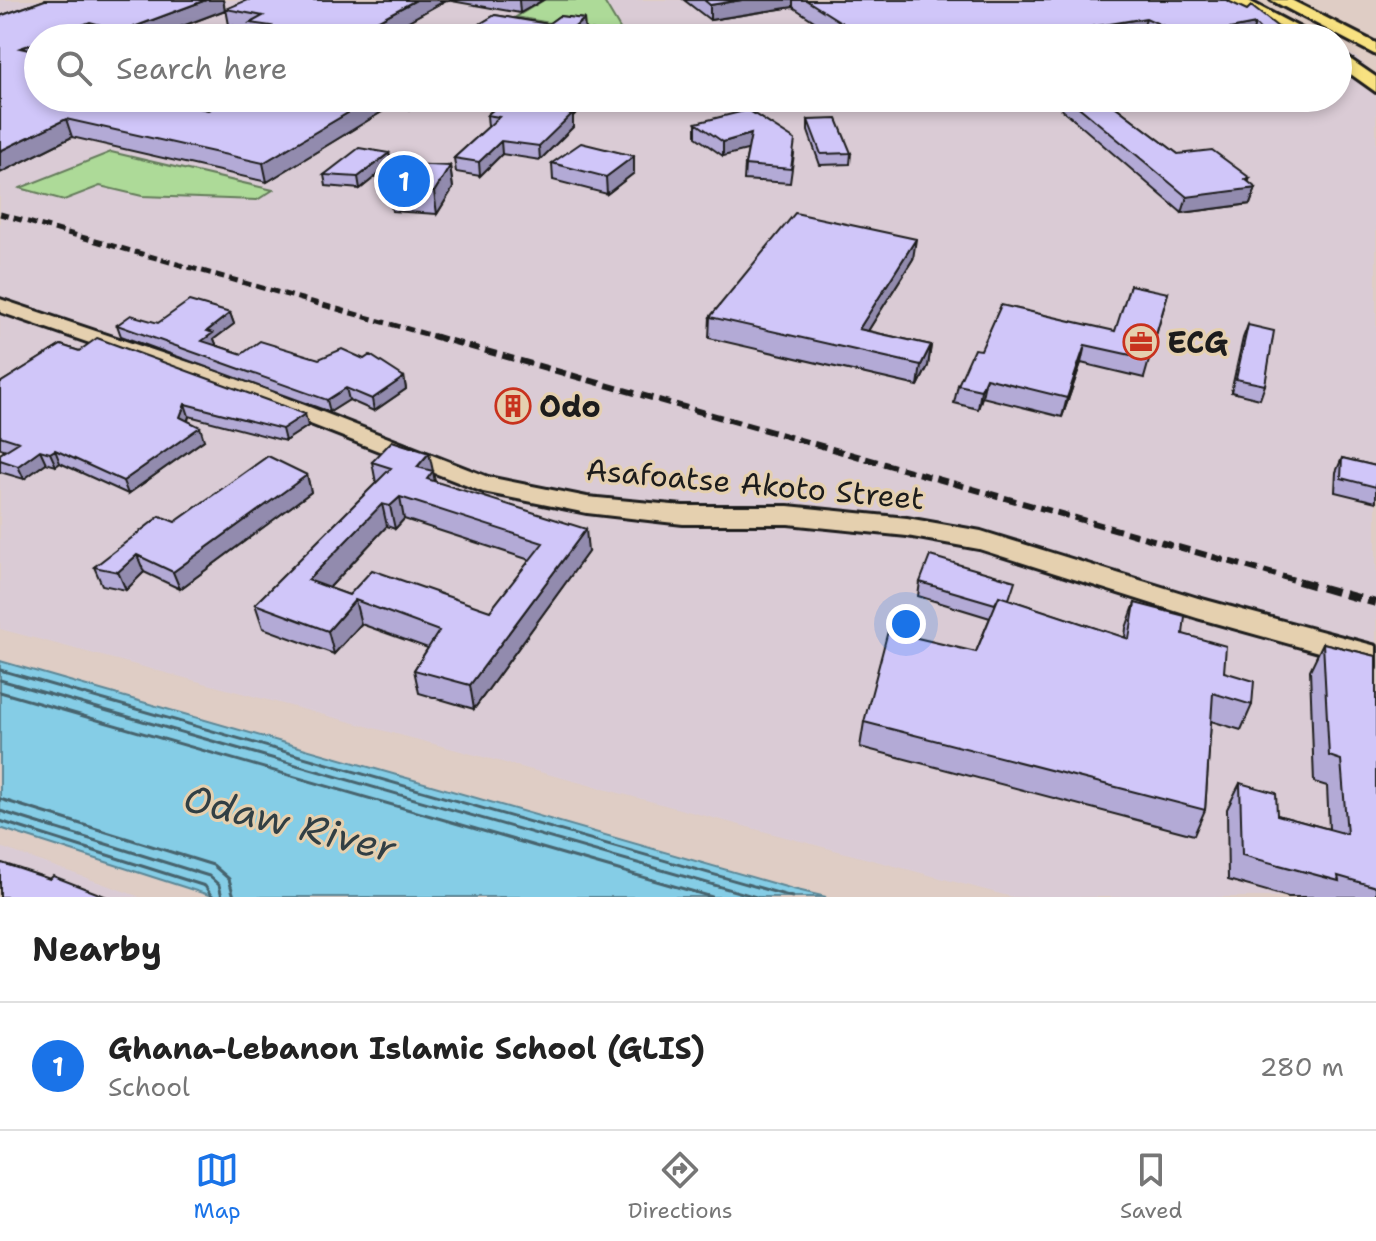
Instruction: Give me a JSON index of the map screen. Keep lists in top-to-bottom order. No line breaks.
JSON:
{"streets":{"street":["Asafoatse Akoto Street"]},"water":["Odaw River"],"places":{"office":["ECG"],"building":["Odo"]},"page":{"search":"Search here","pins":"1","heading":"Nearby","list":[{"mark":"1","name":"Ghana-Lebanon Islamic School (GLIS)","note":"School","value":"280 m"}],"nav":["Map","Directions","Saved"]}}
